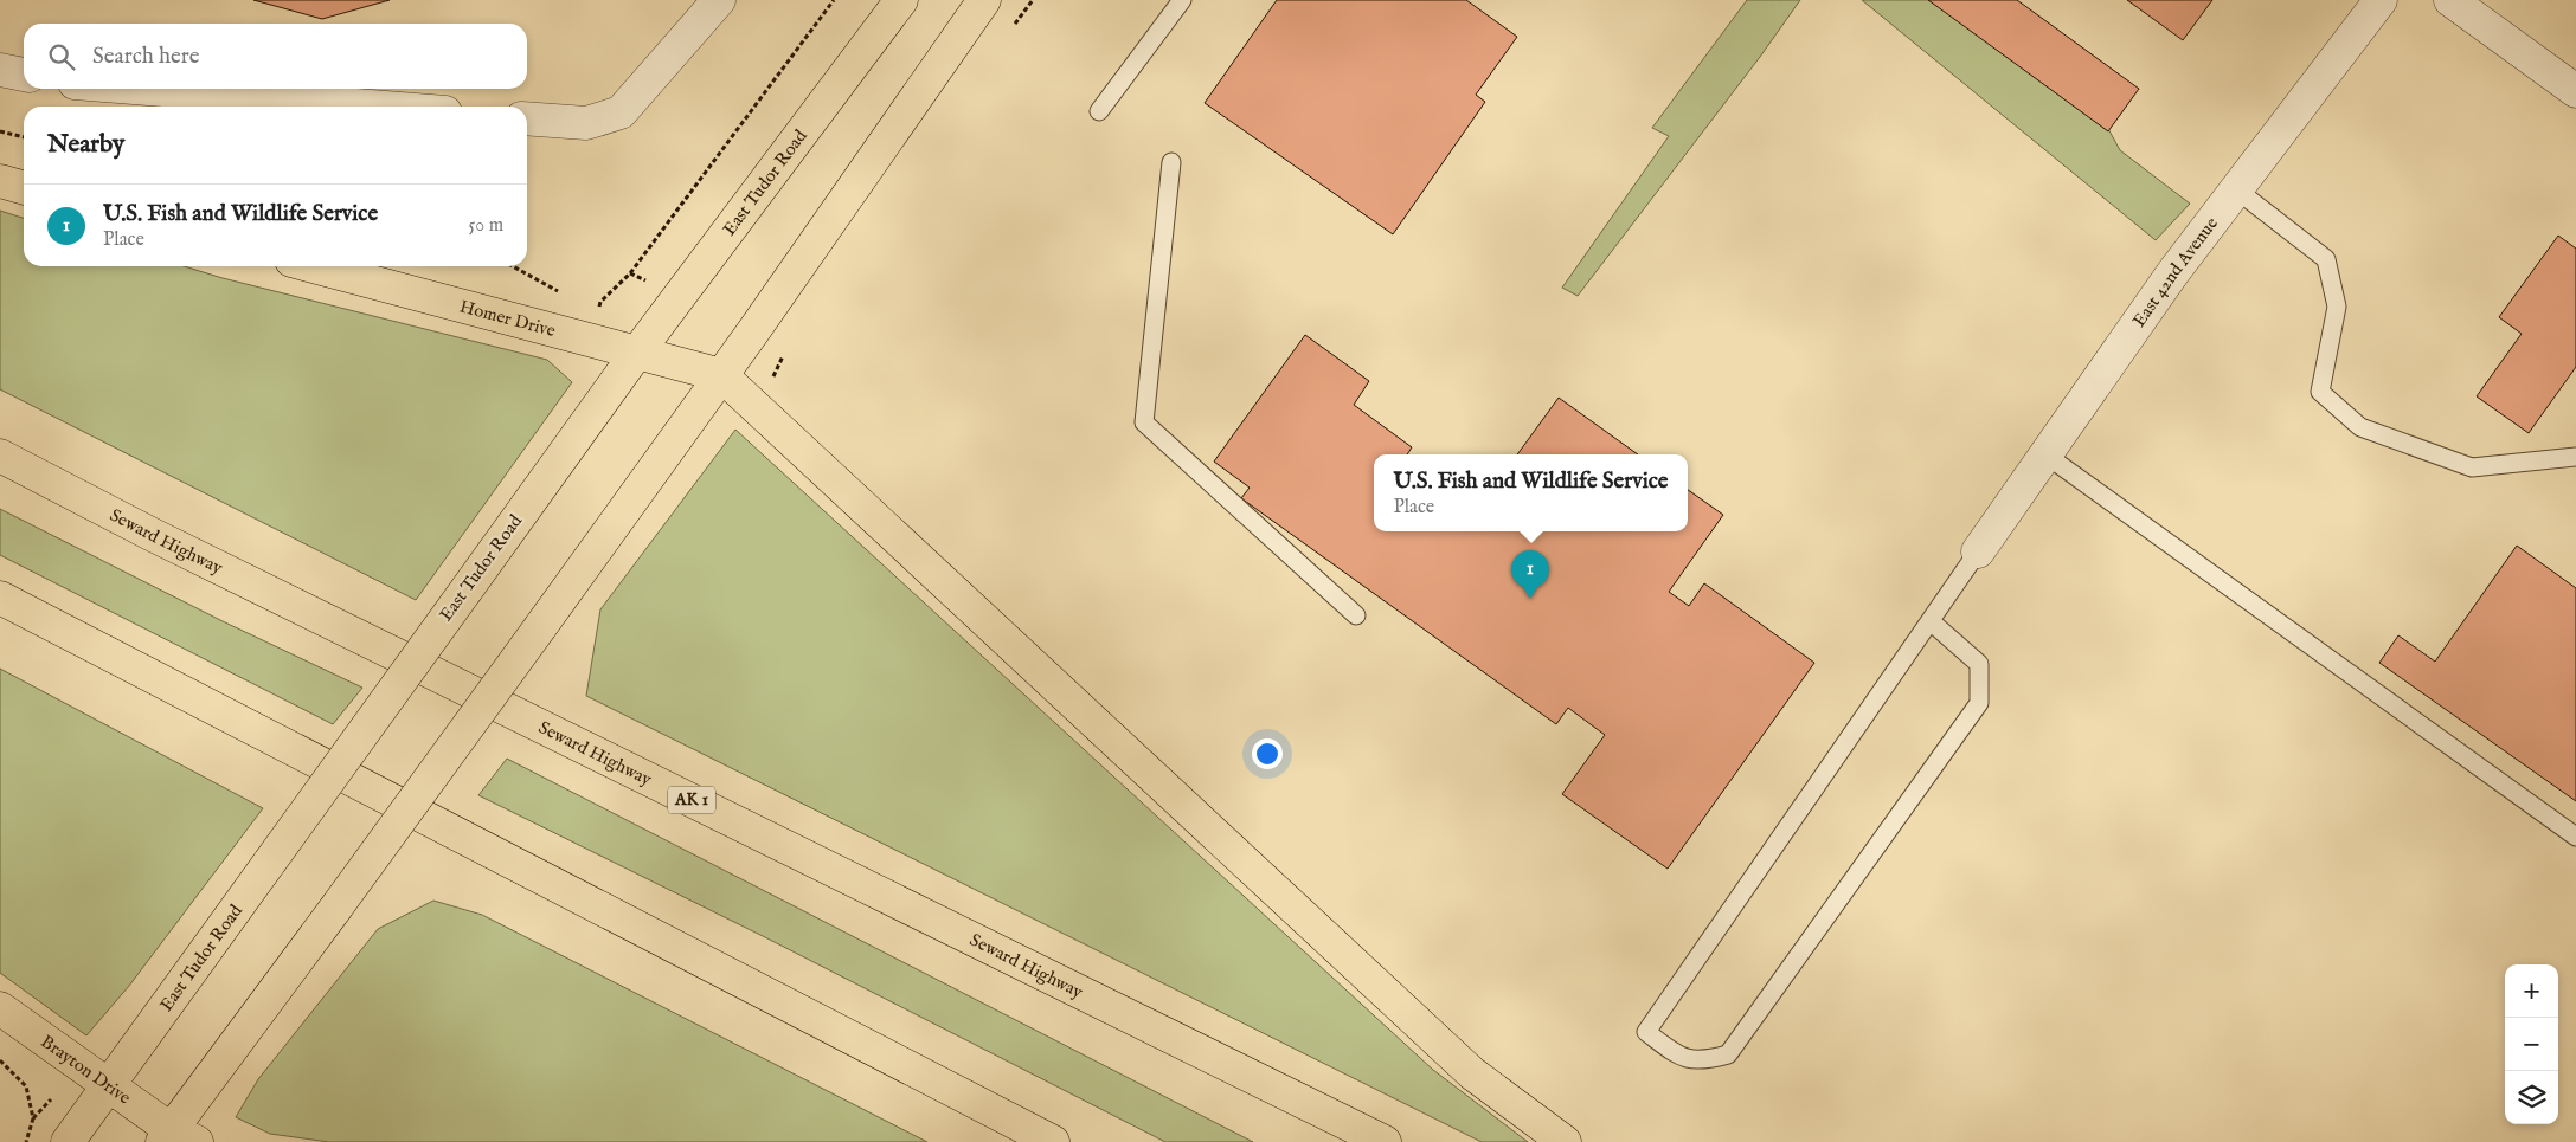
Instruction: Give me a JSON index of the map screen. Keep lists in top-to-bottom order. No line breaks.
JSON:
{"streets":{"main road":["East Tudor Road","Homer Drive","Seward Highway","AK 1","Brayton Drive"],"street":["East 42nd Avenue"]},"crossings":[["East Tudor Road","Homer Drive"],["East Tudor Road","Brayton Drive"]],"page":{"search":"Search here","heading":"Nearby","list":[{"mark":"1","name":"U.S. Fish and Wildlife Service","note":"Place","value":"50 m"}],"popup":["U.S. Fish and Wildlife Service","Place"],"pins":"1","map_buttons":["+","−"]}}
